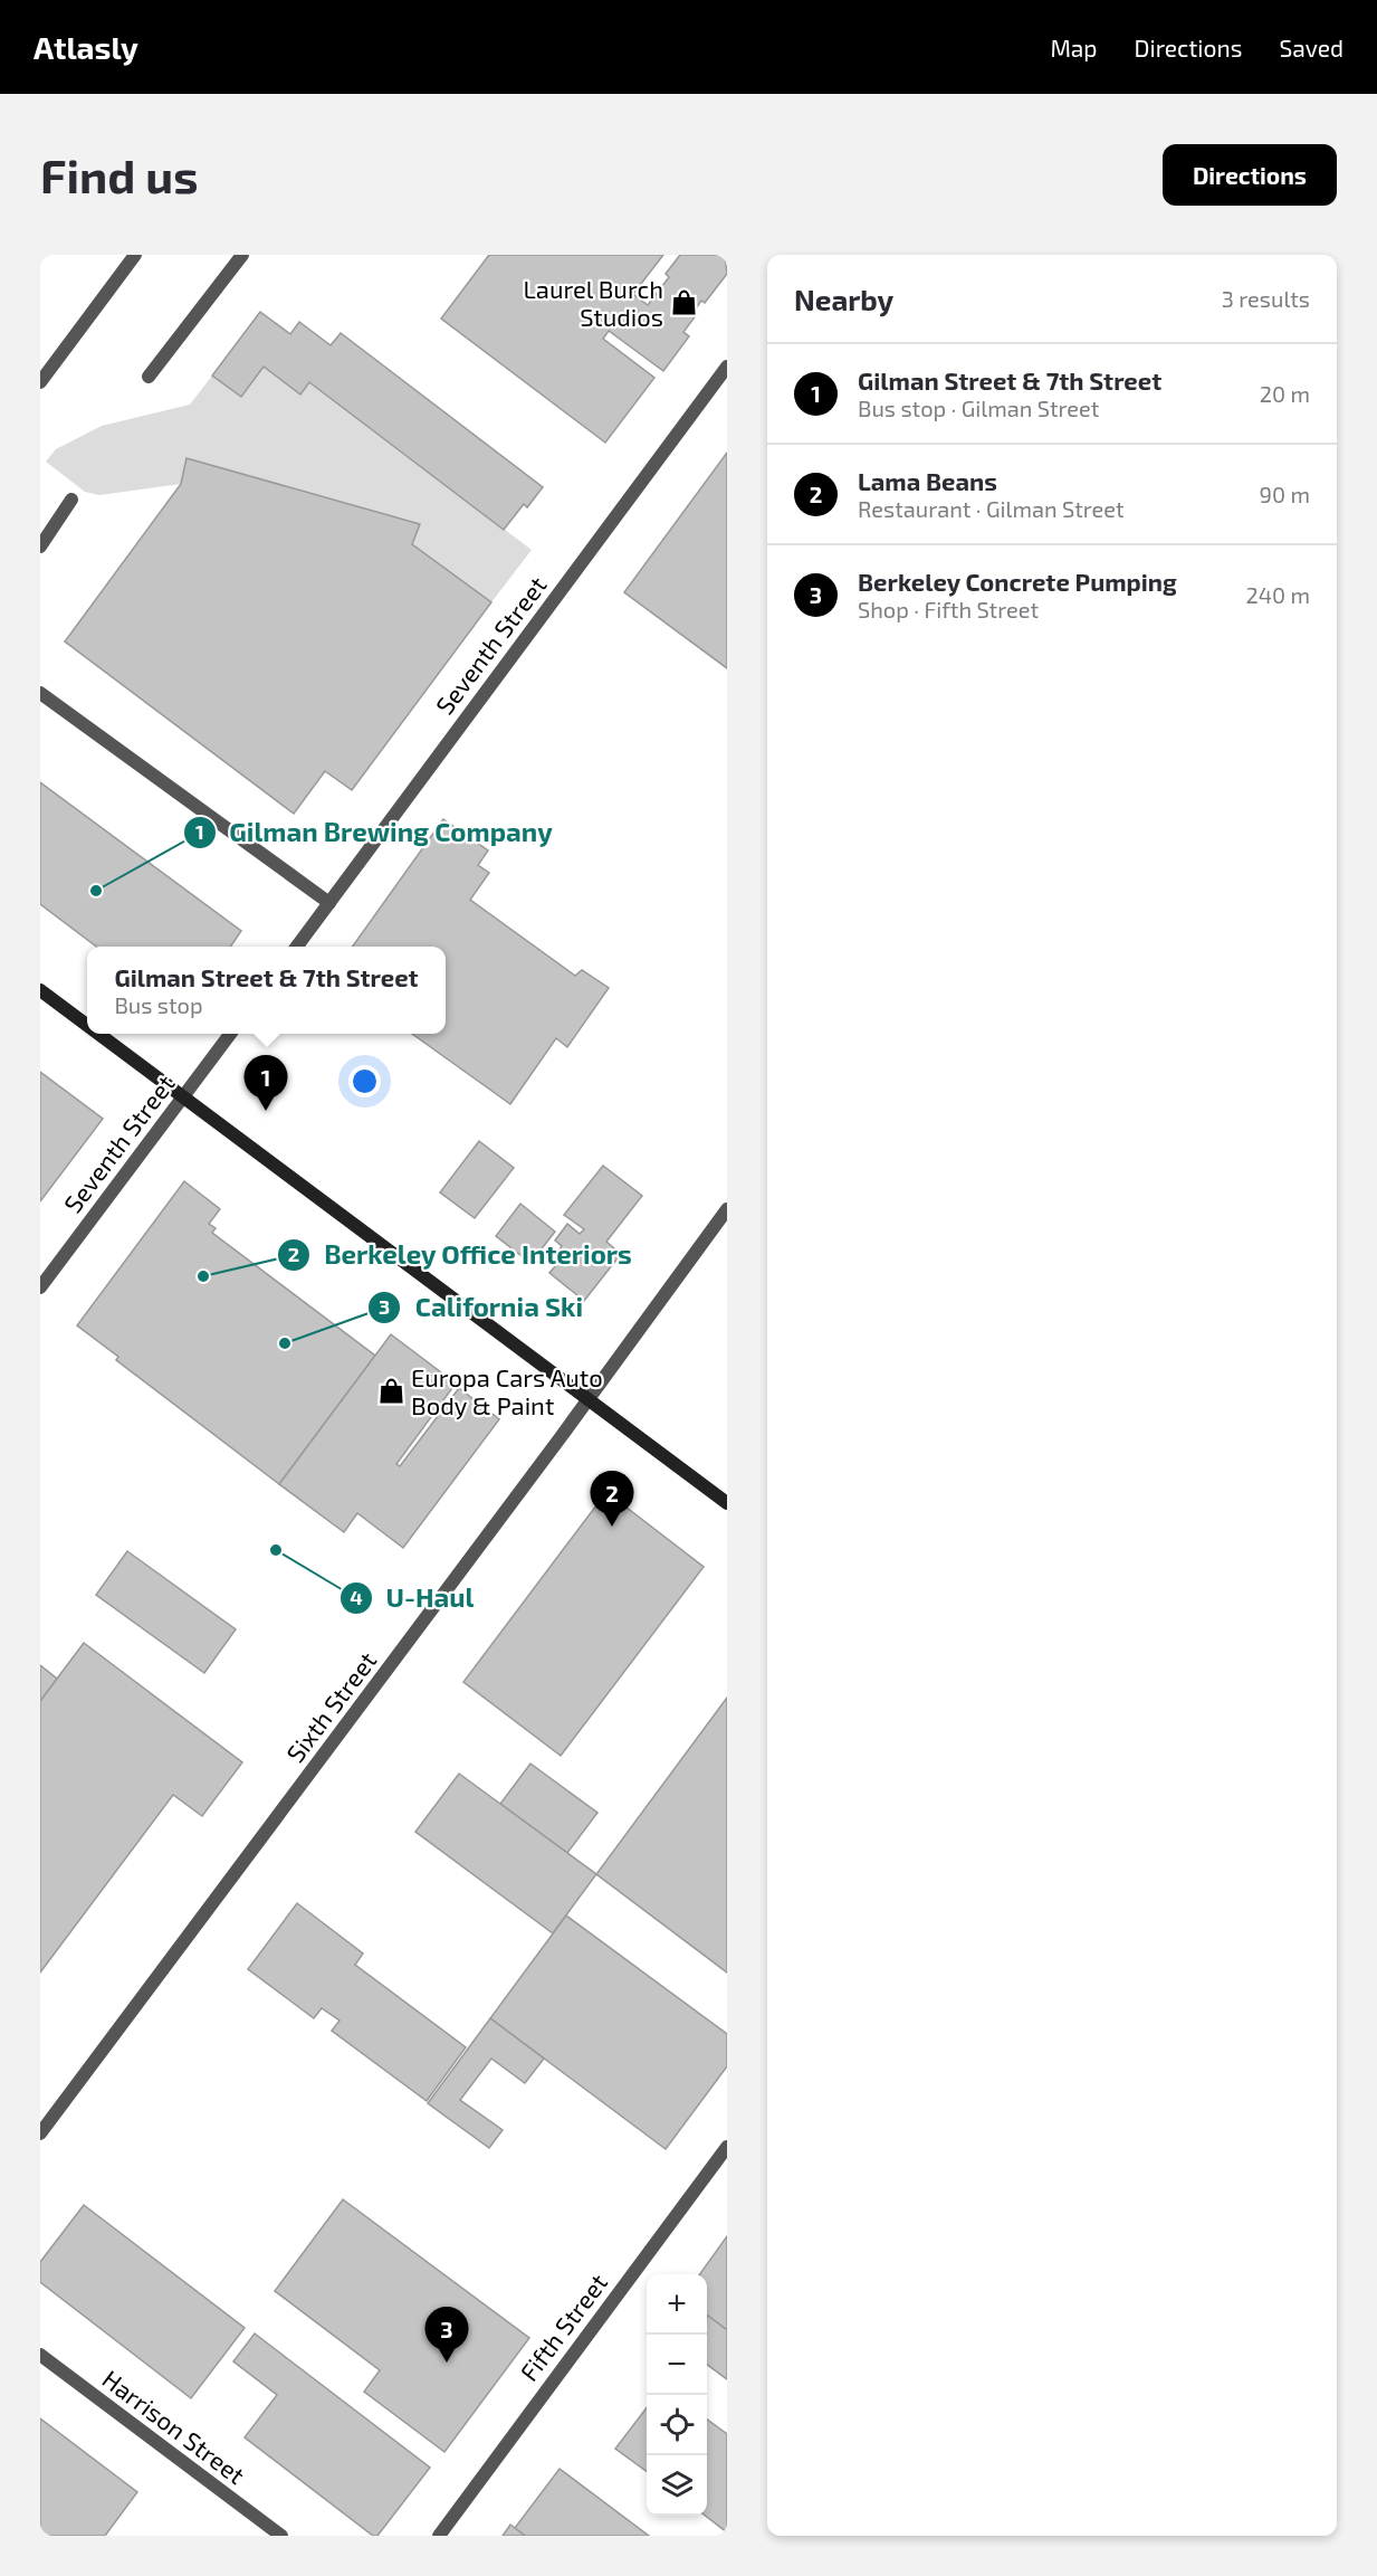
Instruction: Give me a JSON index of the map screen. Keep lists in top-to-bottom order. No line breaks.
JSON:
{"streets":{"street":["Seventh Street","Sixth Street","Fifth Street","Harrison Street"]},"places":{"shop":["Laurel Burch Studios","Europa Cars Auto Body & Paint"],"other":["Gilman Brewing Company","Berkeley Office Interiors","California Ski","U-Haul"]},"page":{"header":"Atlasly","nav":["Map","Directions","Saved"],"buttons":"Directions","title":"Find us","heading":["Nearby","3 results"],"list":[{"mark":"1","name":"Gilman Street & 7th Street","note":"Bus stop · Gilman Street","value":"20 m"},{"mark":"2","name":"Lama Beans","note":"Restaurant · Gilman Street","value":"90 m"},{"mark":"3","name":"Berkeley Concrete Pumping","note":"Shop · Fifth Street","value":"240 m"}],"popup":["Gilman Street & 7th Street","Bus stop"],"pins":["1","2","3"],"map_buttons":["+","−"]}}
